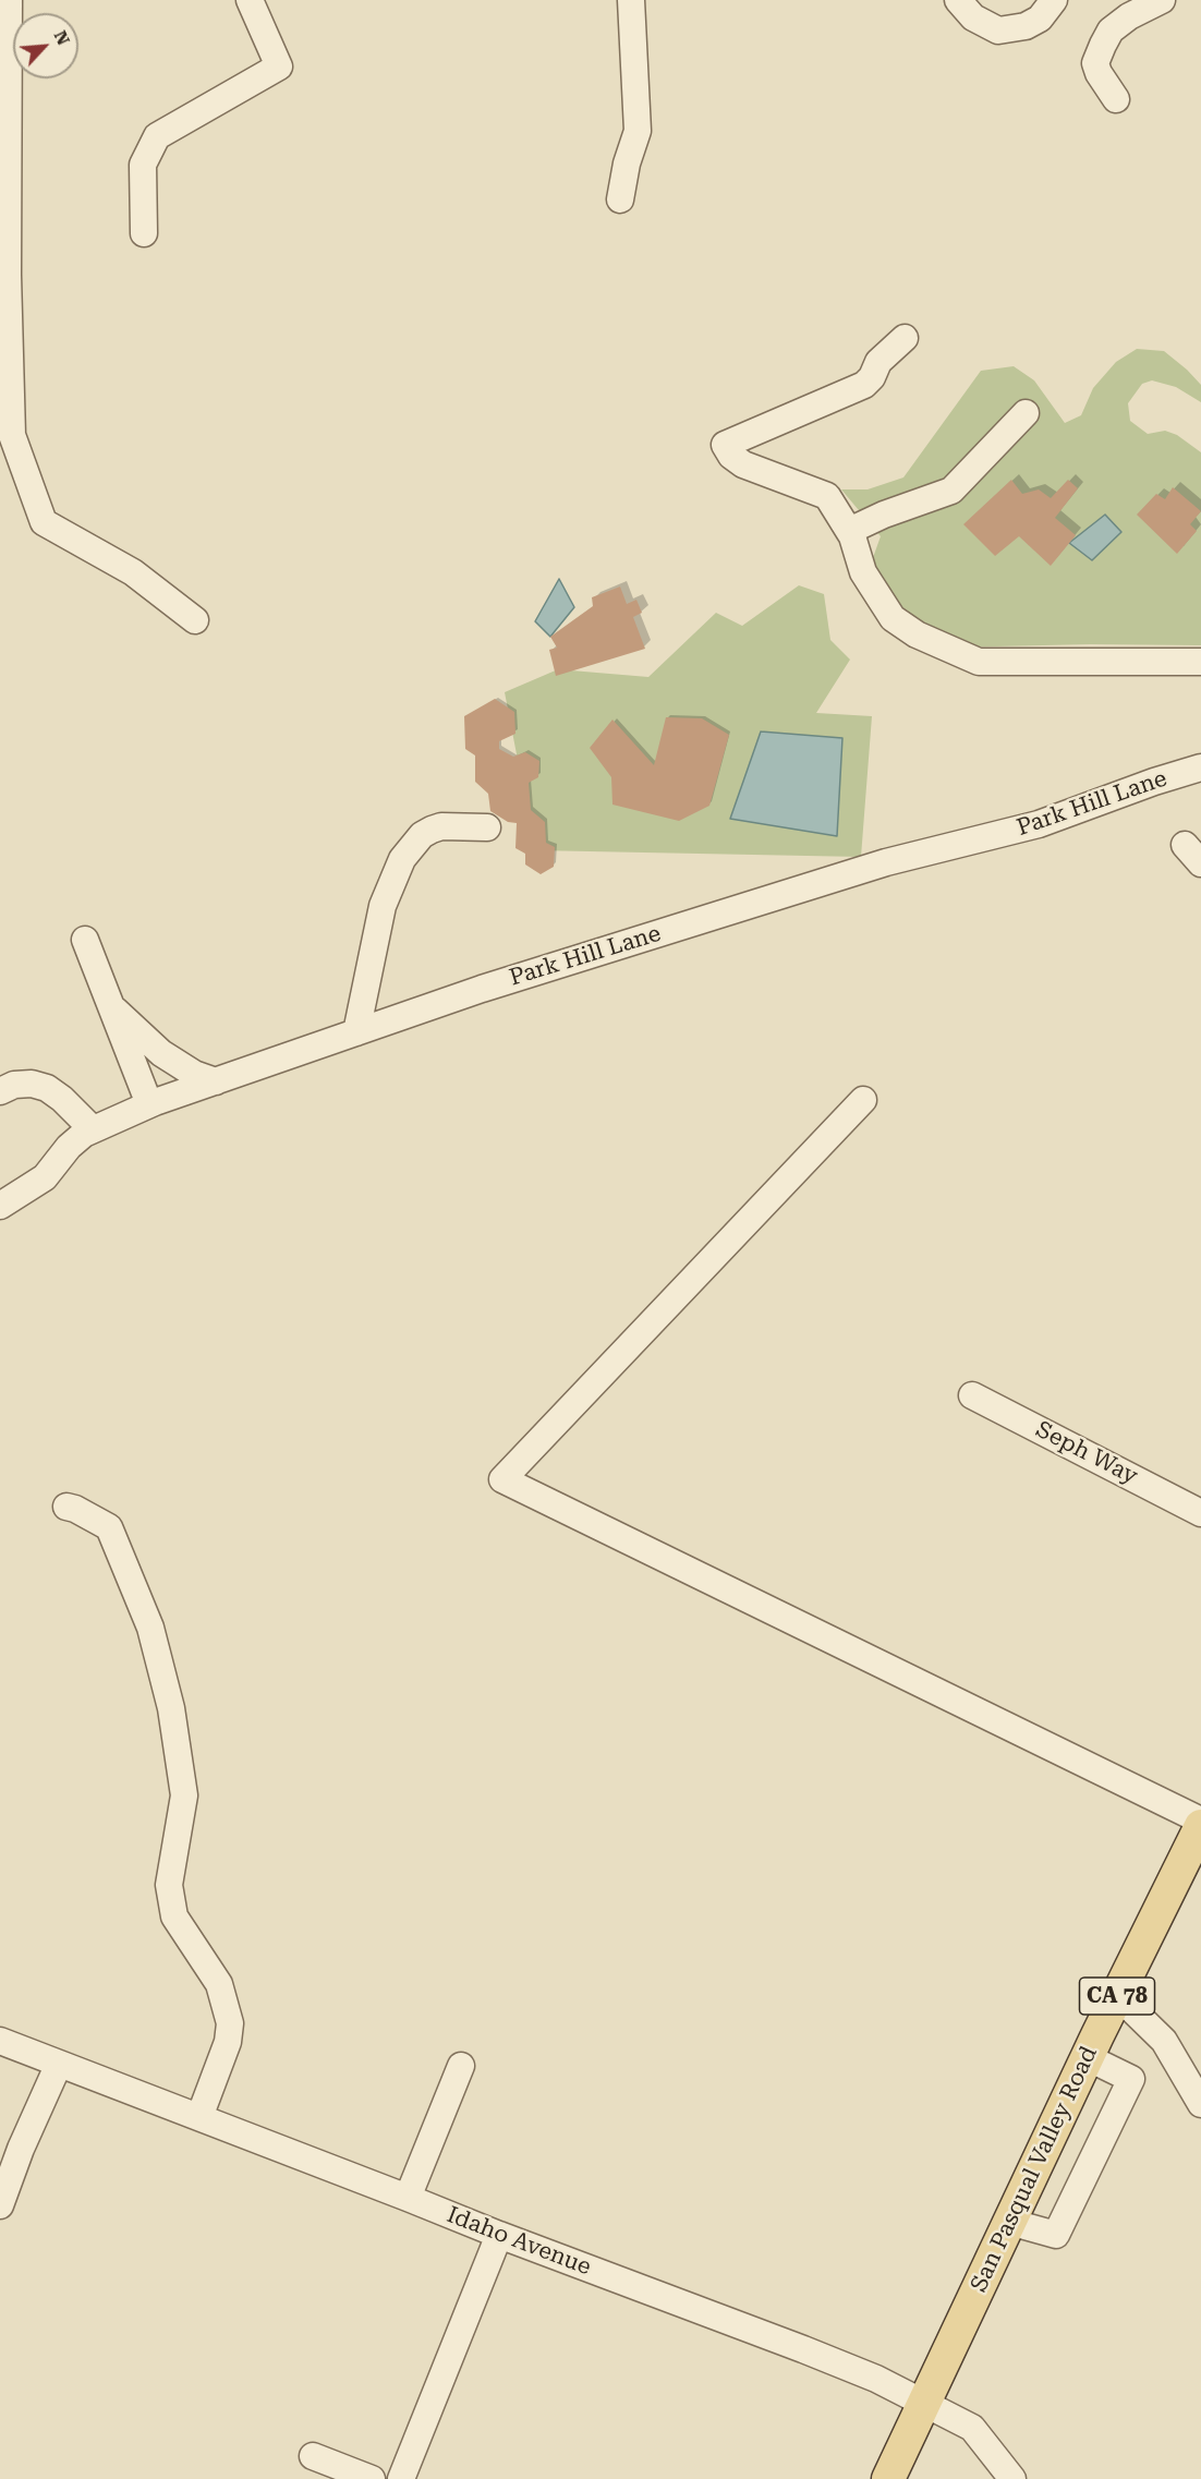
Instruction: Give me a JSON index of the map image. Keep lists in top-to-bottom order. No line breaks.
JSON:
{"streets":{"main road":["CA 78","San Pasqual Valley Road"],"street":["Park Hill Lane","Seph Way","Idaho Avenue"]},"crossings":[["San Pasqual Valley Road","Idaho Avenue"]],"north":"top right"}
